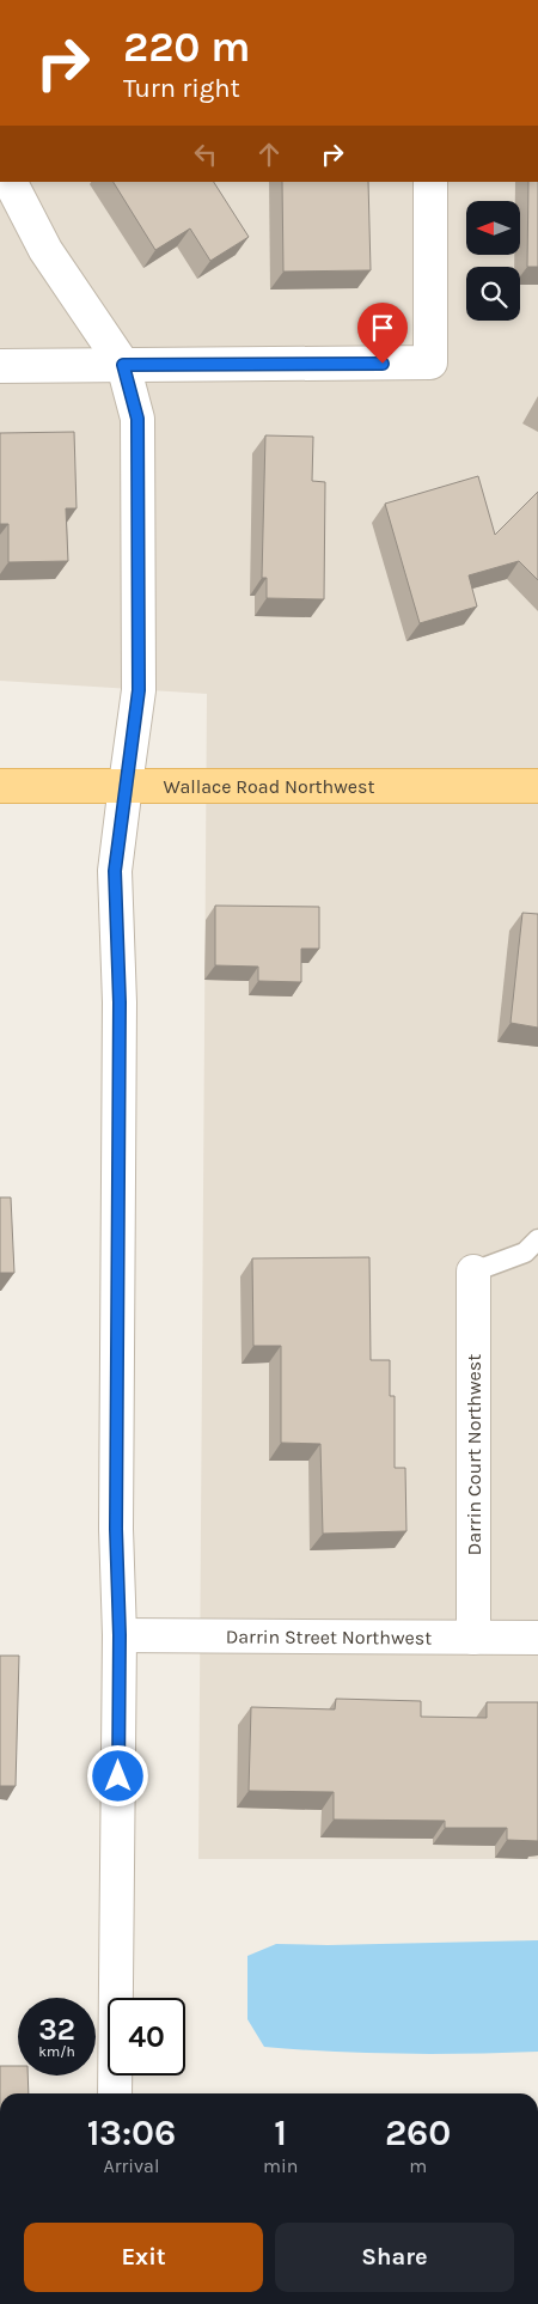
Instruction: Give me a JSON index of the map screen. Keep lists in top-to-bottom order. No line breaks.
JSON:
{"streets":{"main road":["Wallace Road Northwest"],"street":["Darrin Court Northwest","Darrin Street Northwest"]},"crossings":[["Darrin Court Northwest","Darrin Street Northwest"]],"north":"left","page":{"turn":["220 m","Turn right"],"speed":"32 km/h","limit":"40","eta":["13:06","Arrival","1","min","260","m"],"buttons":["Exit","Share"]}}
